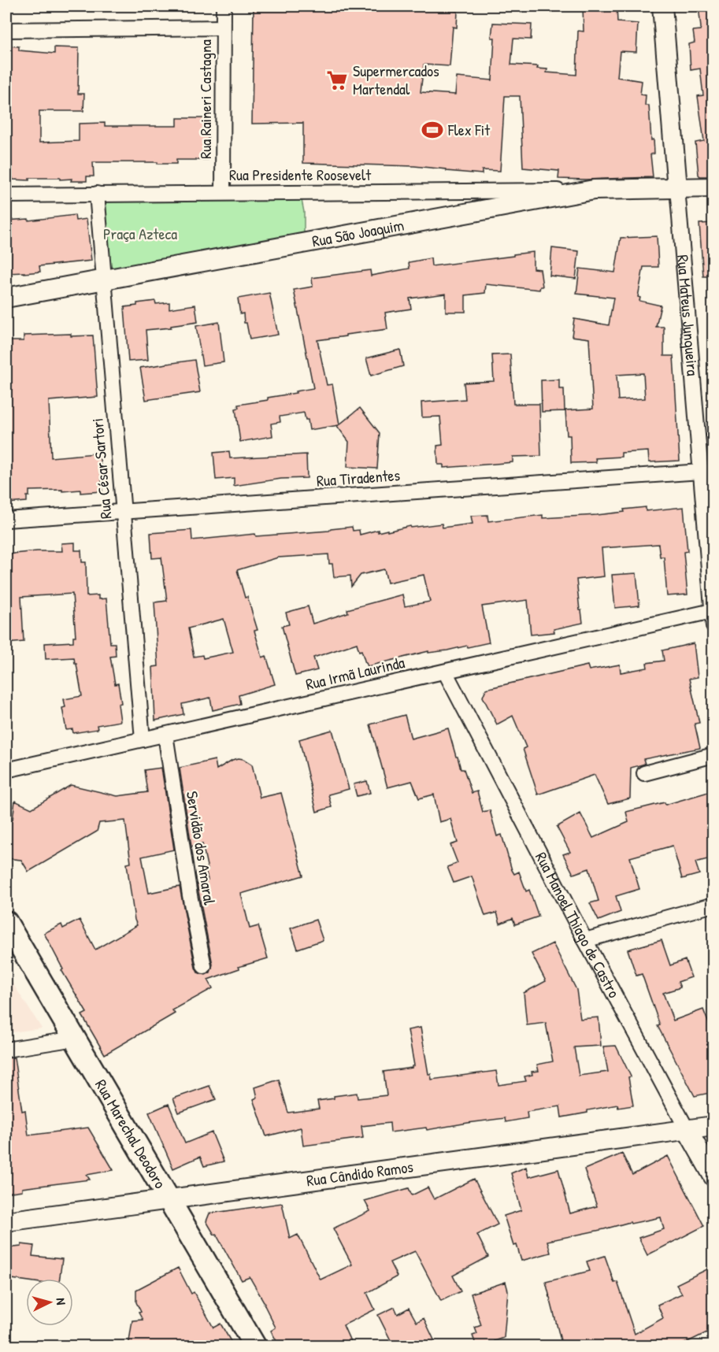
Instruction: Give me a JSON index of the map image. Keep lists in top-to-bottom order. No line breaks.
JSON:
{"streets":{"main road":["Rua Marechal Deodoro"],"street":["Rua Raineri Castagna","Rua Presidente Roosevelt","Rua São Joaquim","Rua Mateus Junqueira","Rua César Sartori","Rua Tiradentes","Rua Irmã Laurinda","Servidão dos Amaral","Rua Manoel Thiago de Castro","Rua Cândido Ramos"]},"crossings":[["Rua Raineri Castagna","Rua Presidente Roosevelt"],["Rua Presidente Roosevelt","Rua São Joaquim"],["Rua Presidente Roosevelt","Rua César Sartori"],["Rua São Joaquim","Rua Mateus Junqueira"],["Rua São Joaquim","Rua César Sartori"],["Rua Mateus Junqueira","Rua Tiradentes"],["Rua Mateus Junqueira","Rua Irmã Laurinda"],["Rua César Sartori","Rua Tiradentes"],["Rua César Sartori","Rua Irmã Laurinda"],["Rua Irmã Laurinda","Servidão dos Amaral"],["Rua Irmã Laurinda","Rua Manoel Thiago de Castro"],["Rua Manoel Thiago de Castro","Rua Cândido Ramos"],["Rua Marechal Deodoro","Rua Cândido Ramos"]],"parks":["Praça Azteca"],"places":{"supermarket":["Supermercados Martendal"],"sports":["Flex Fit"]},"north":"right"}
